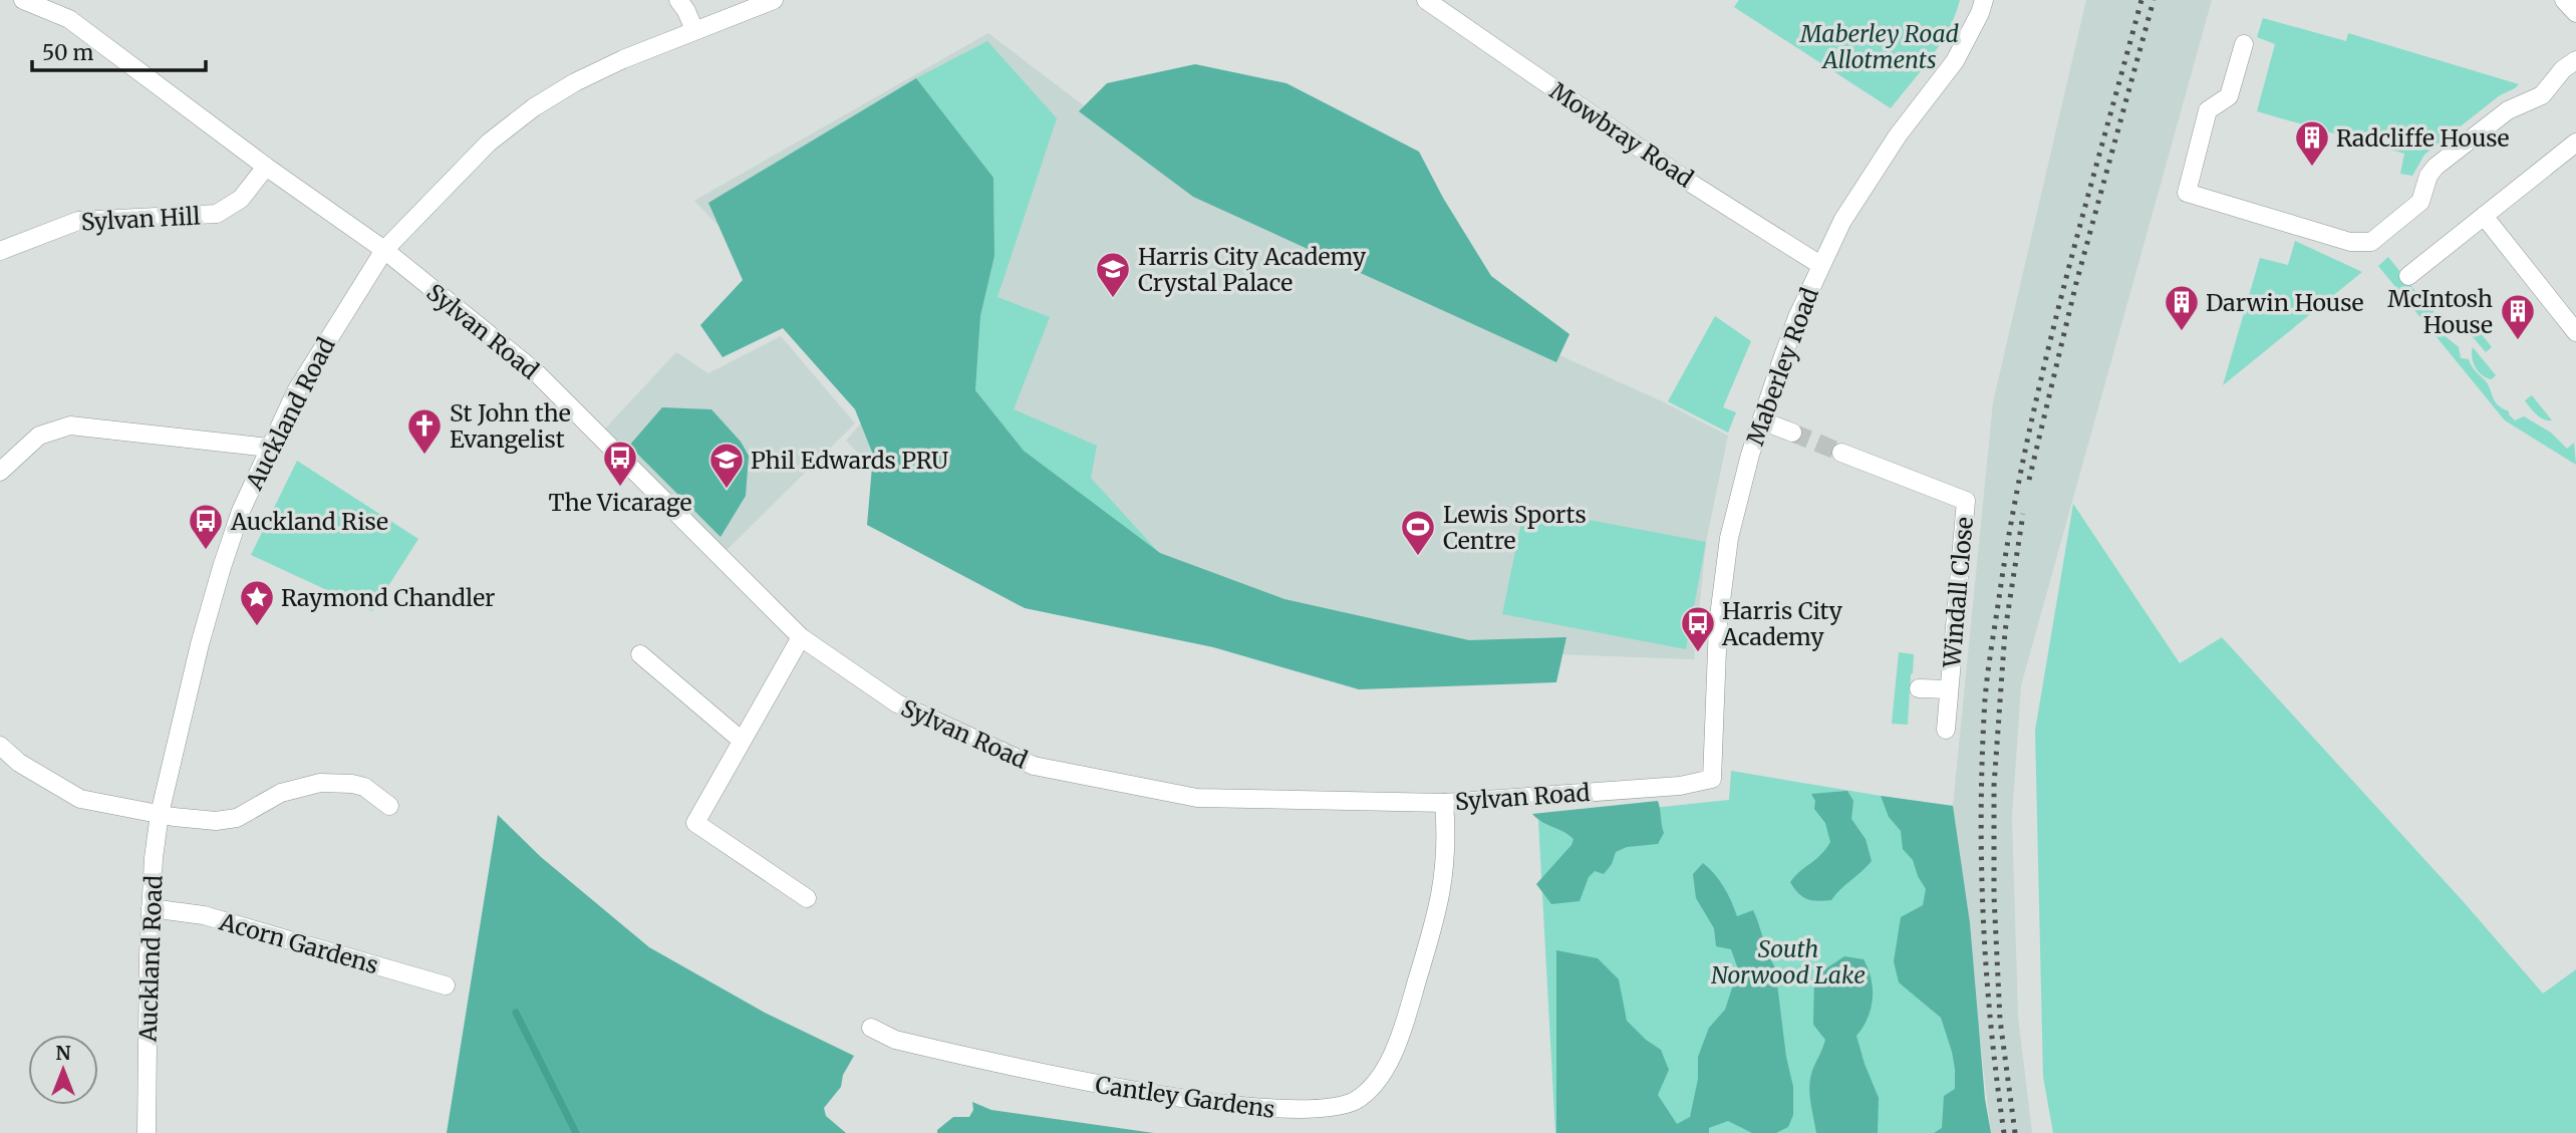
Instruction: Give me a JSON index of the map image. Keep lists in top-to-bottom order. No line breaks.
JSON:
{"streets":{"street":["Mowbray Road","Sylvan Hill","Sylvan Road","Maberley Road","Auckland Road","Windall Close","Acorn Gardens","Cantley Gardens"]},"crossings":[["Mowbray Road","Maberley Road"],["Sylvan Road","Maberley Road"],["Sylvan Road","Auckland Road"],["Sylvan Road","Cantley Gardens"],["Auckland Road","Acorn Gardens"]],"parks":["Maberley Road Allotments","South Norwood Lake"],"places":{"building":["Radcliffe House","Darwin House","McIntosh House"],"school or university":["Harris City Academy Crystal Palace","Phil Edwards PRU"],"church":["St John the Evangelist"],"bus stop":["The Vicarage","Auckland Rise","Harris City Academy"],"sports":["Lewis Sports Centre"],"place":["Raymond Chandler"]},"scale_bar":"50 m","north":"top"}
